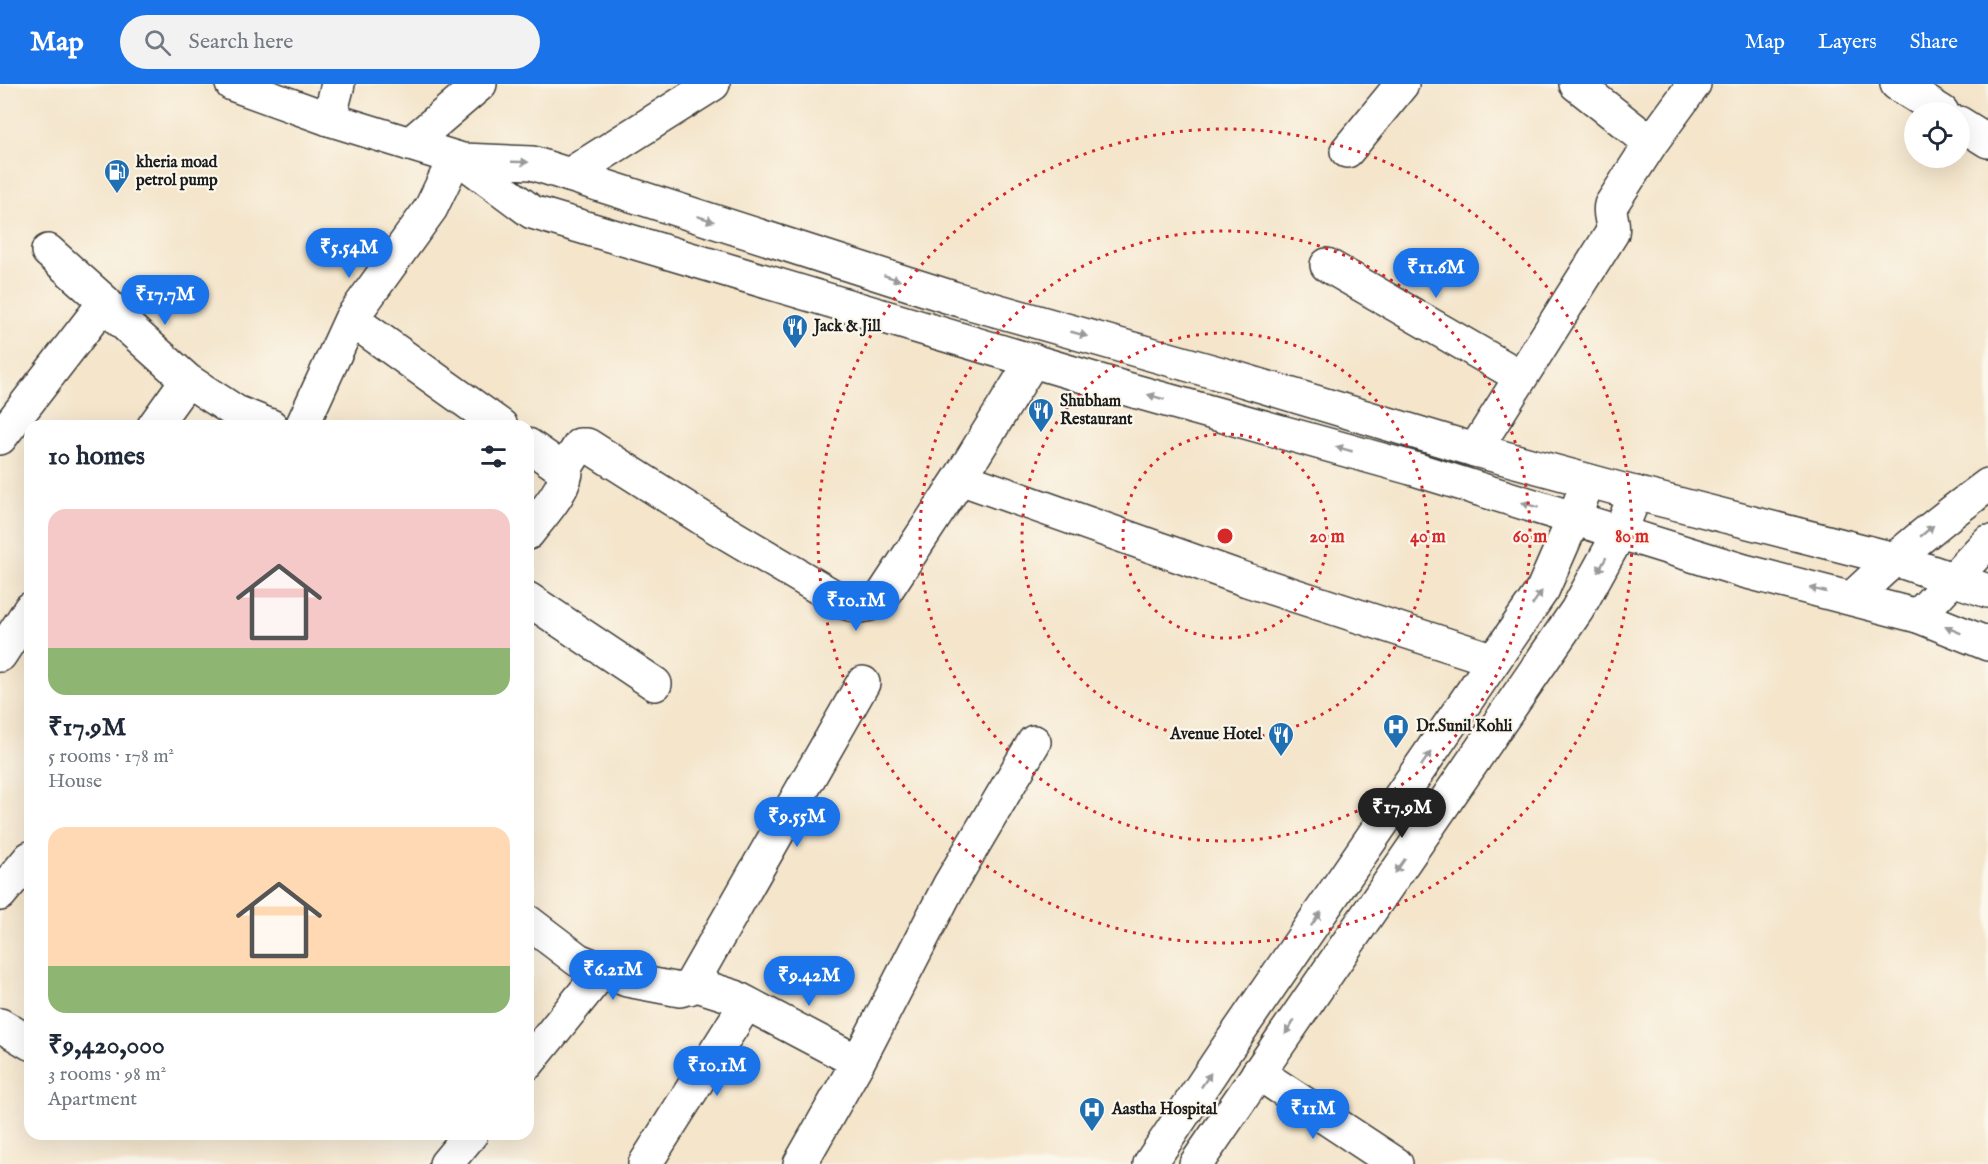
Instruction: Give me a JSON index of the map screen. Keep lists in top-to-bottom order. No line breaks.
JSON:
{"places":{"fuel station":["kheria moad petrol pump"],"restaurant":["Jack & Jill","Shubham Restaurant","Avenue Hotel"],"hospital":["Dr.Sunil Kohli","Aastha Hospital"]},"page":{"header":"Map","search":"Search here","nav":["Map","Layers","Share"],"price":["₹5.54M","₹11.6M","₹17.7M","₹10.1M","₹17.9M","₹9.55M","₹6.21M","₹9.42M","₹10.1M","₹11M"],"heading":"10 homes","list":[{"name":"₹17.9M","note":"5 rooms · 178 m² · House"},{"name":"₹9,420,000","note":"3 rooms · 98 m² · Apartment"}]},"rings":["20 m","40 m","60 m","80 m"]}
